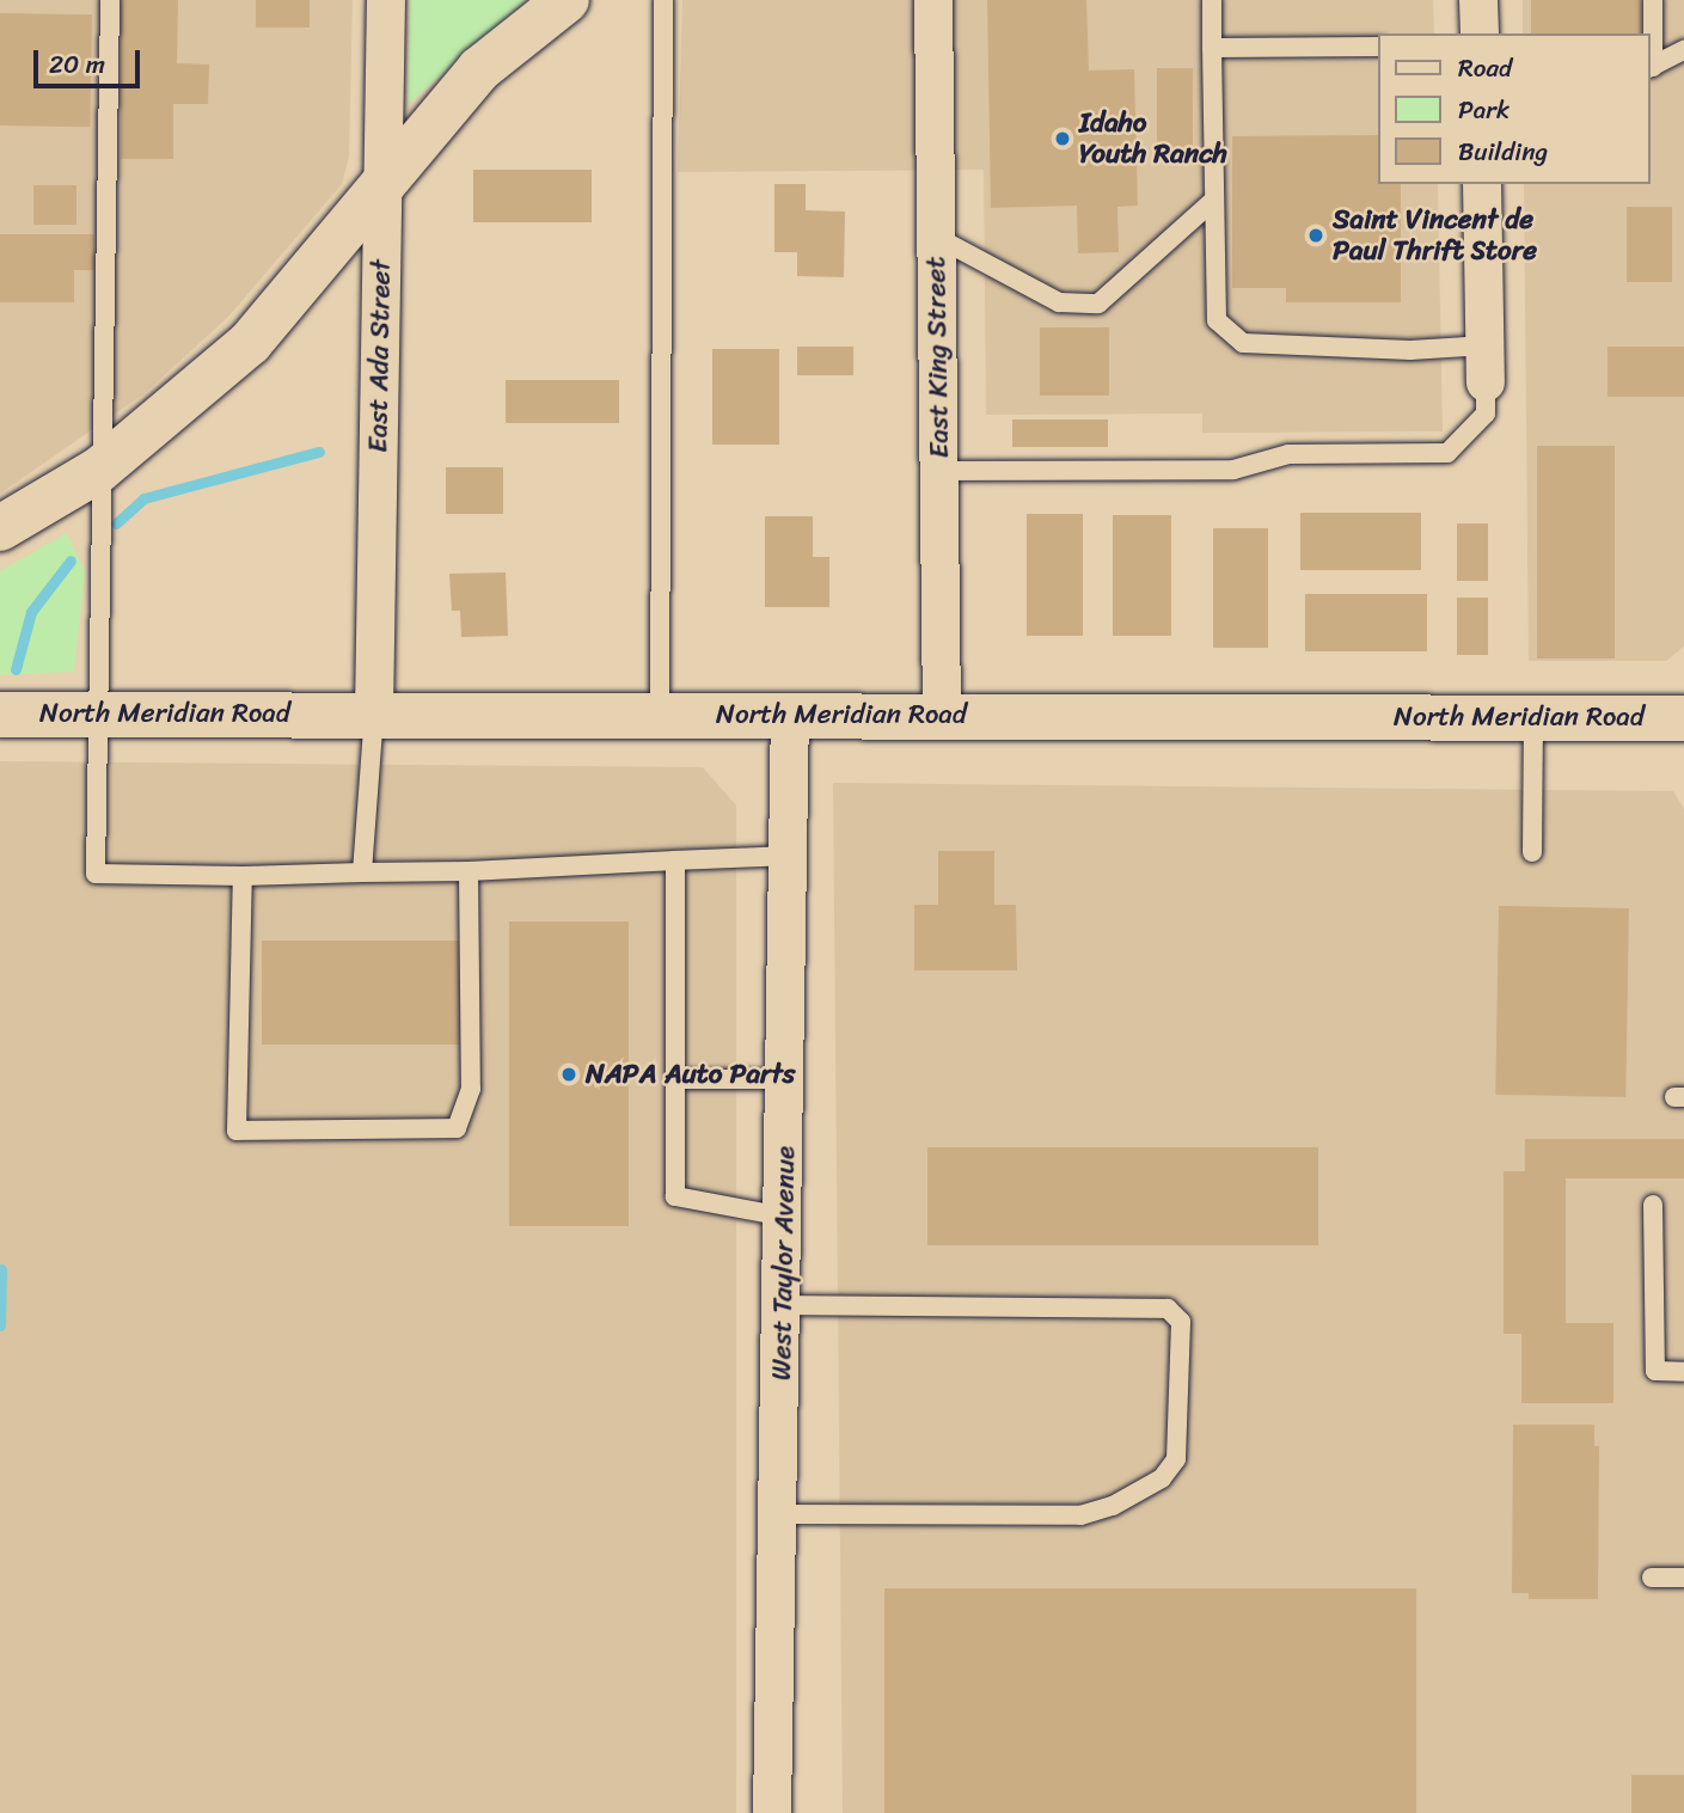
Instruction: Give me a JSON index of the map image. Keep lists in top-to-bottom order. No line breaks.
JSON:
{"streets":{"main road":["North Meridian Road"],"street":["East Ada Street","East King Street","West Taylor Avenue"]},"crossings":[["East Ada Street","North Meridian Road"],["East King Street","North Meridian Road"],["North Meridian Road","West Taylor Avenue"]],"places":["Idaho Youth Ranch","Saint Vincent de Paul Thrift Store","NAPA Auto Parts"],"legend":["Road","Park","Building"],"scale_bar":"20 m"}
